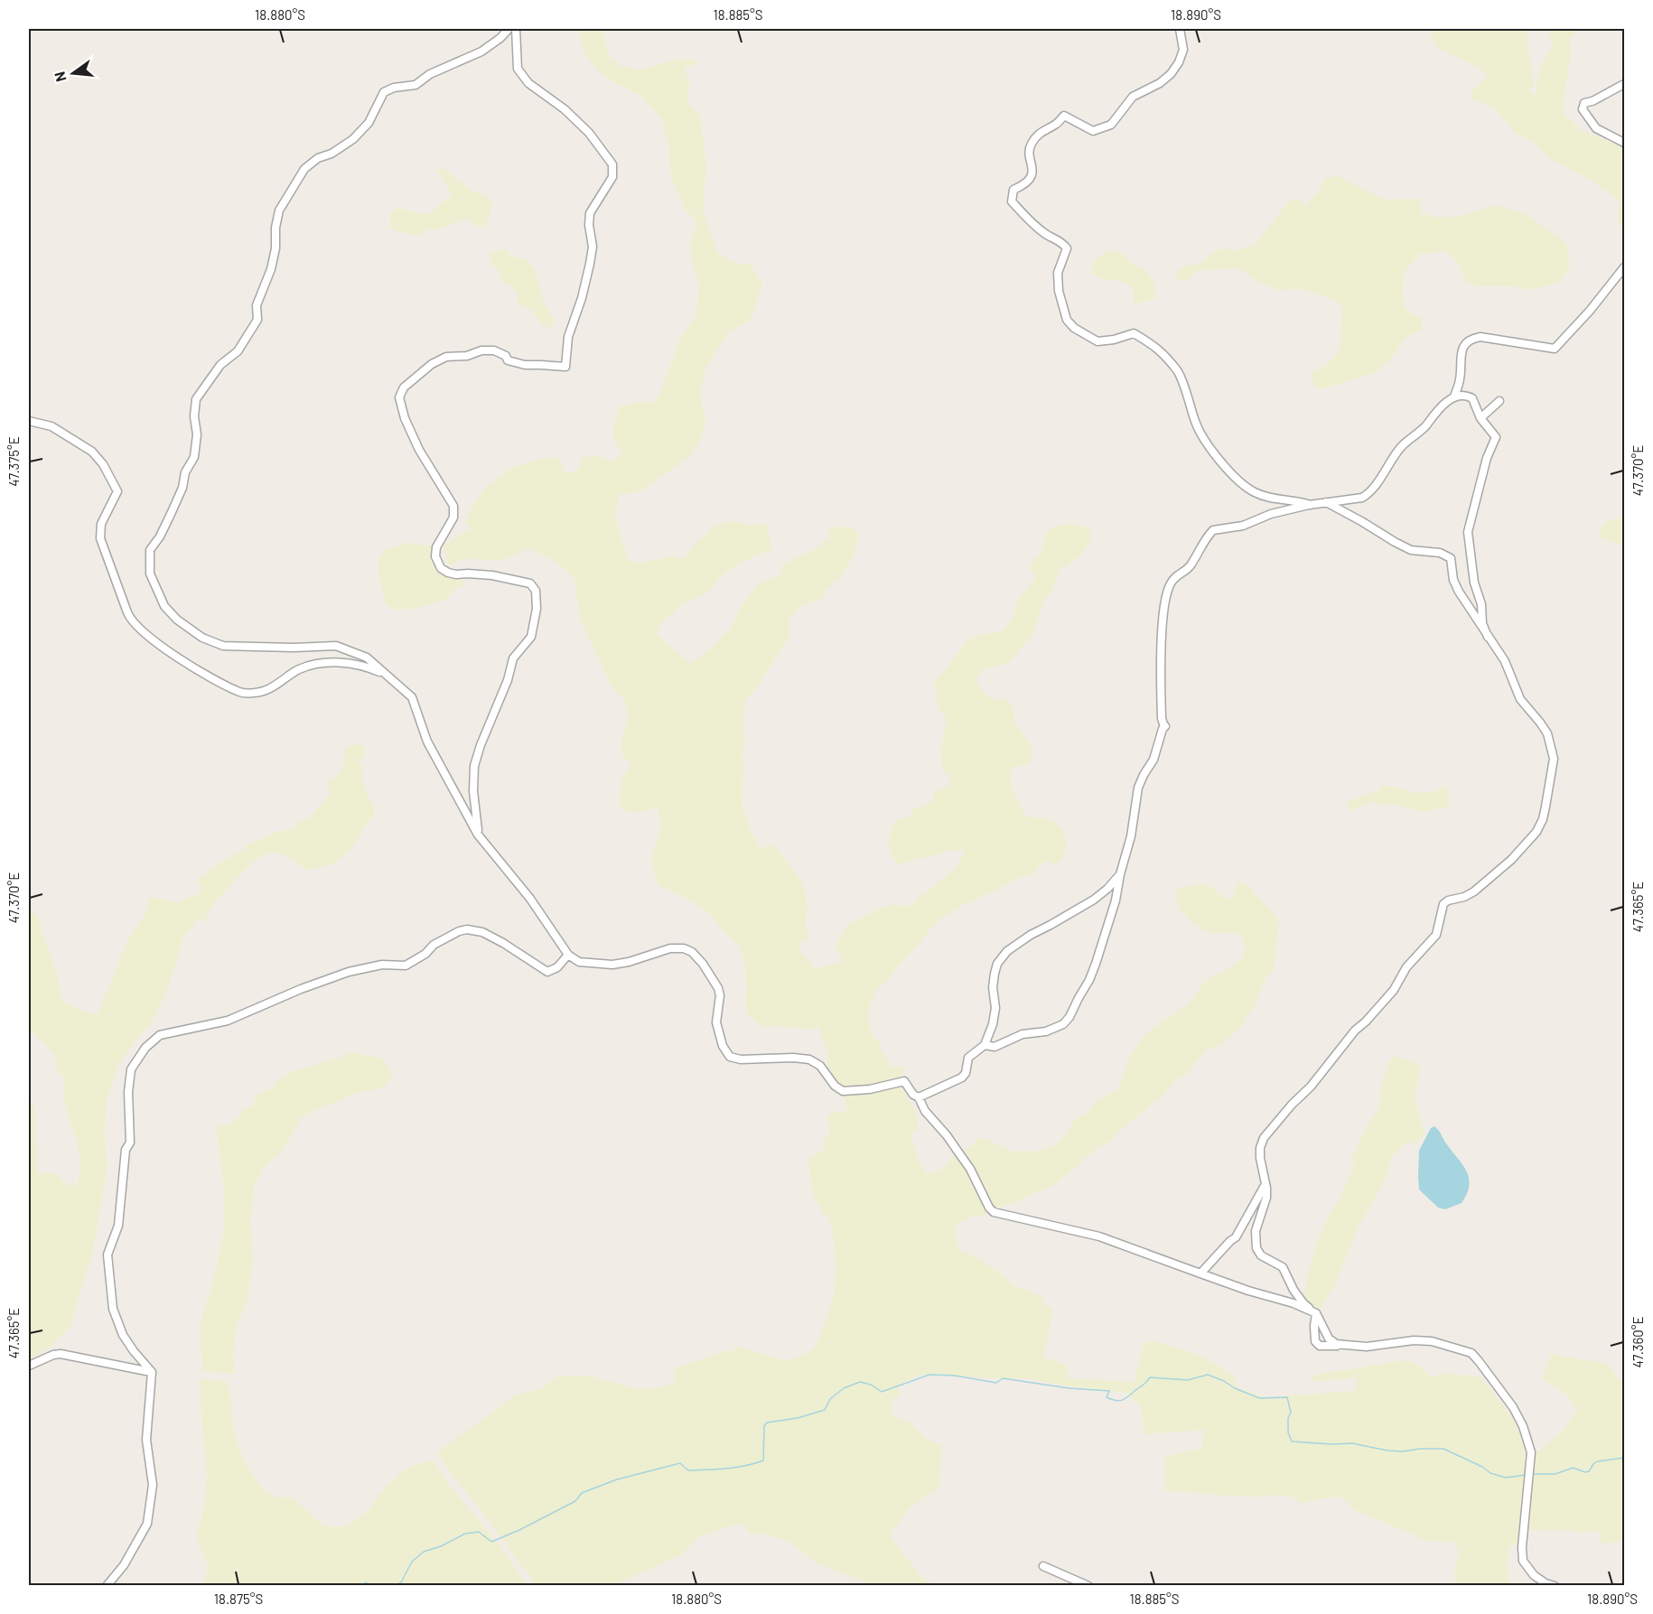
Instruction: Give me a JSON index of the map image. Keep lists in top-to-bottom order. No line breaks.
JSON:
{"north":"left","coordinates":["18.880°S","18.885°S","18.890°S","47.375°E","47.370°E","47.365°E","47.360°E","18.875°S"]}
